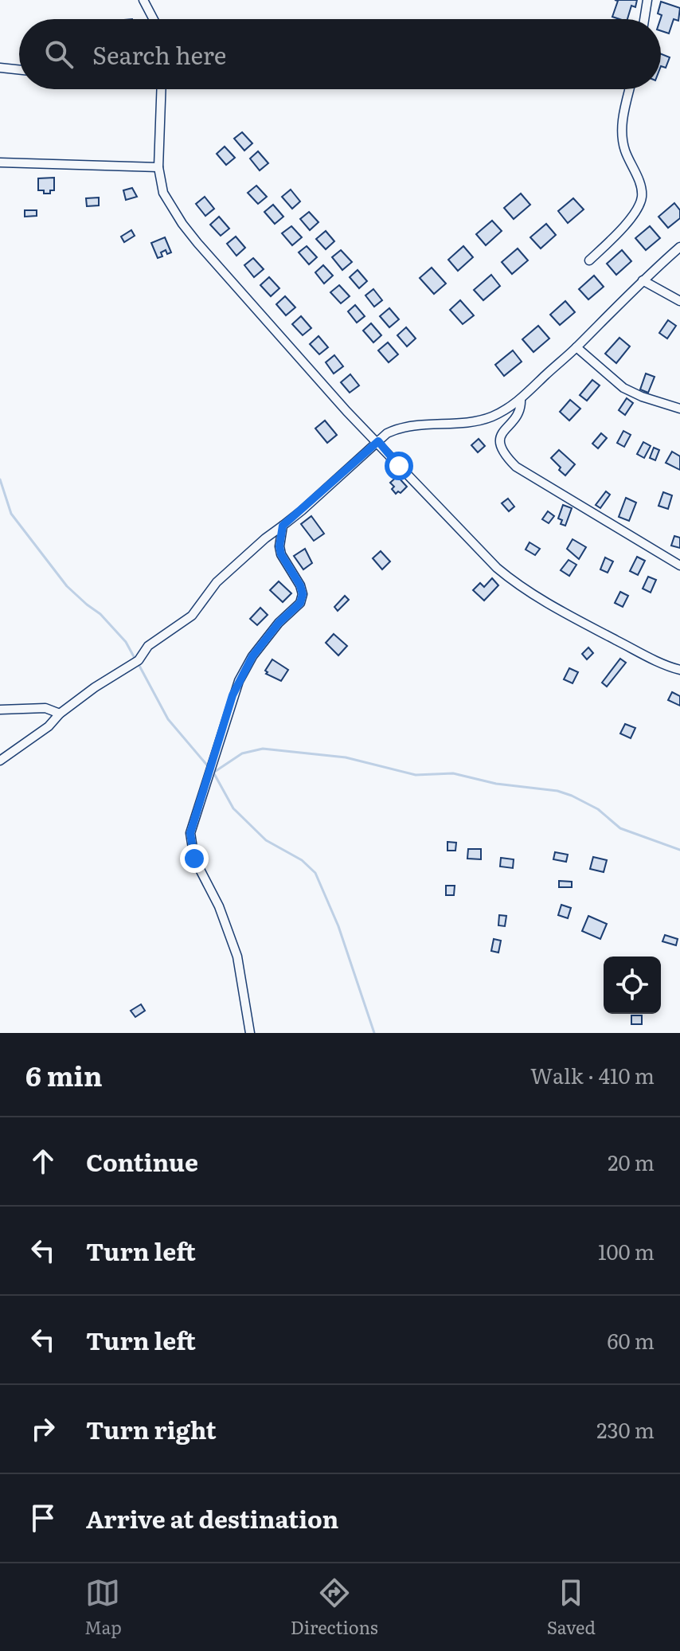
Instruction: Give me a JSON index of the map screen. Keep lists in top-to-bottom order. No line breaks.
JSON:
{"page":{"search":"Search here","heading":["6 min","Walk · 410 m"],"list":[["Continue","20 m"],["Turn left","100 m"],["Turn left","60 m"],["Turn right","230 m"],"Arrive at destination"],"nav":["Map","Directions","Saved"]}}
